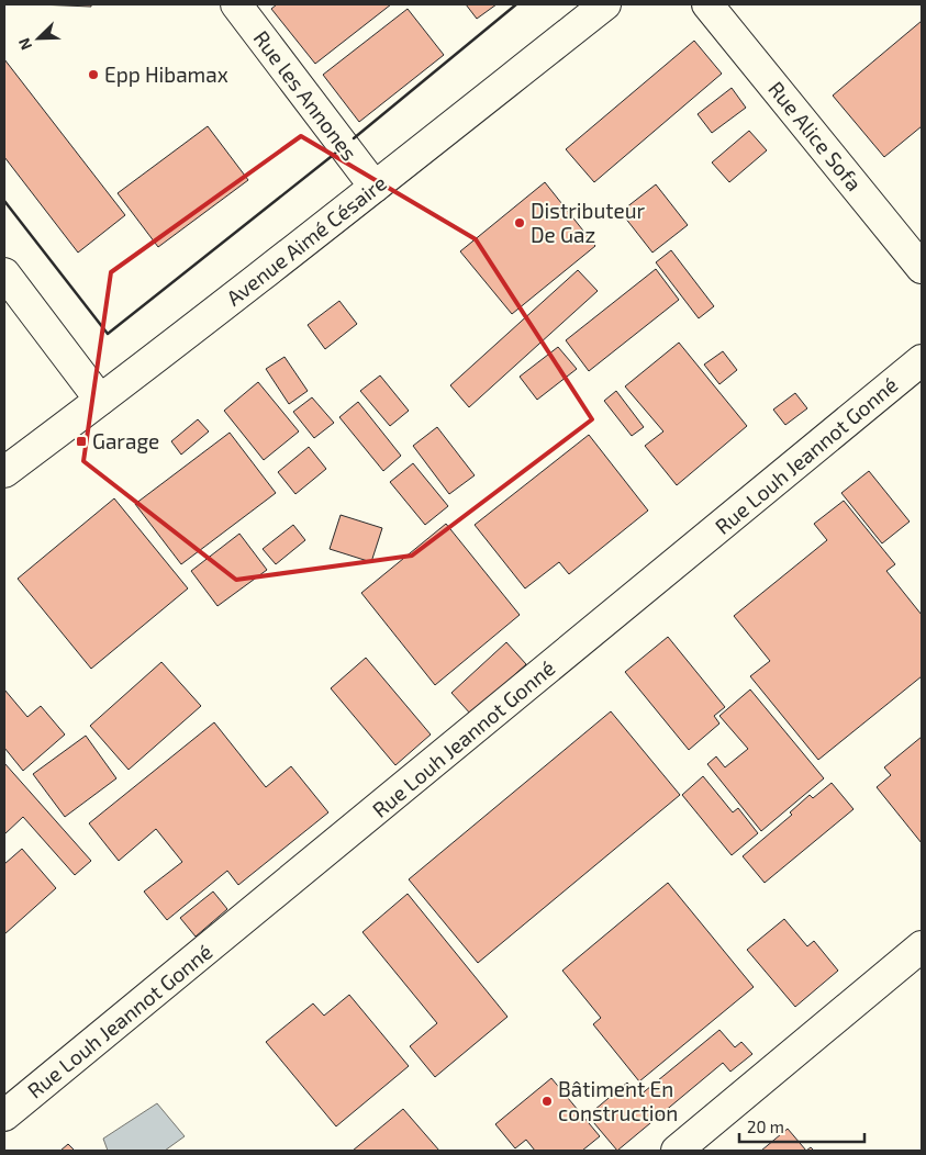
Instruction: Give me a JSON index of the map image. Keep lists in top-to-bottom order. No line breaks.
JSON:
{"streets":{"street":["Rue les Annones","Rue Alice Sofa","Avenue Aimé Césaire","Rue Louh Jeannot Gonné"]},"crossings":[["Rue les Annones","Avenue Aimé Césaire"]],"places":{"other":["Epp Hibamax","Distributeur De Gaz","Bâtiment En construction"],"transit":["Garage"]},"scale_bar":"20 m","north":"bottom left"}
